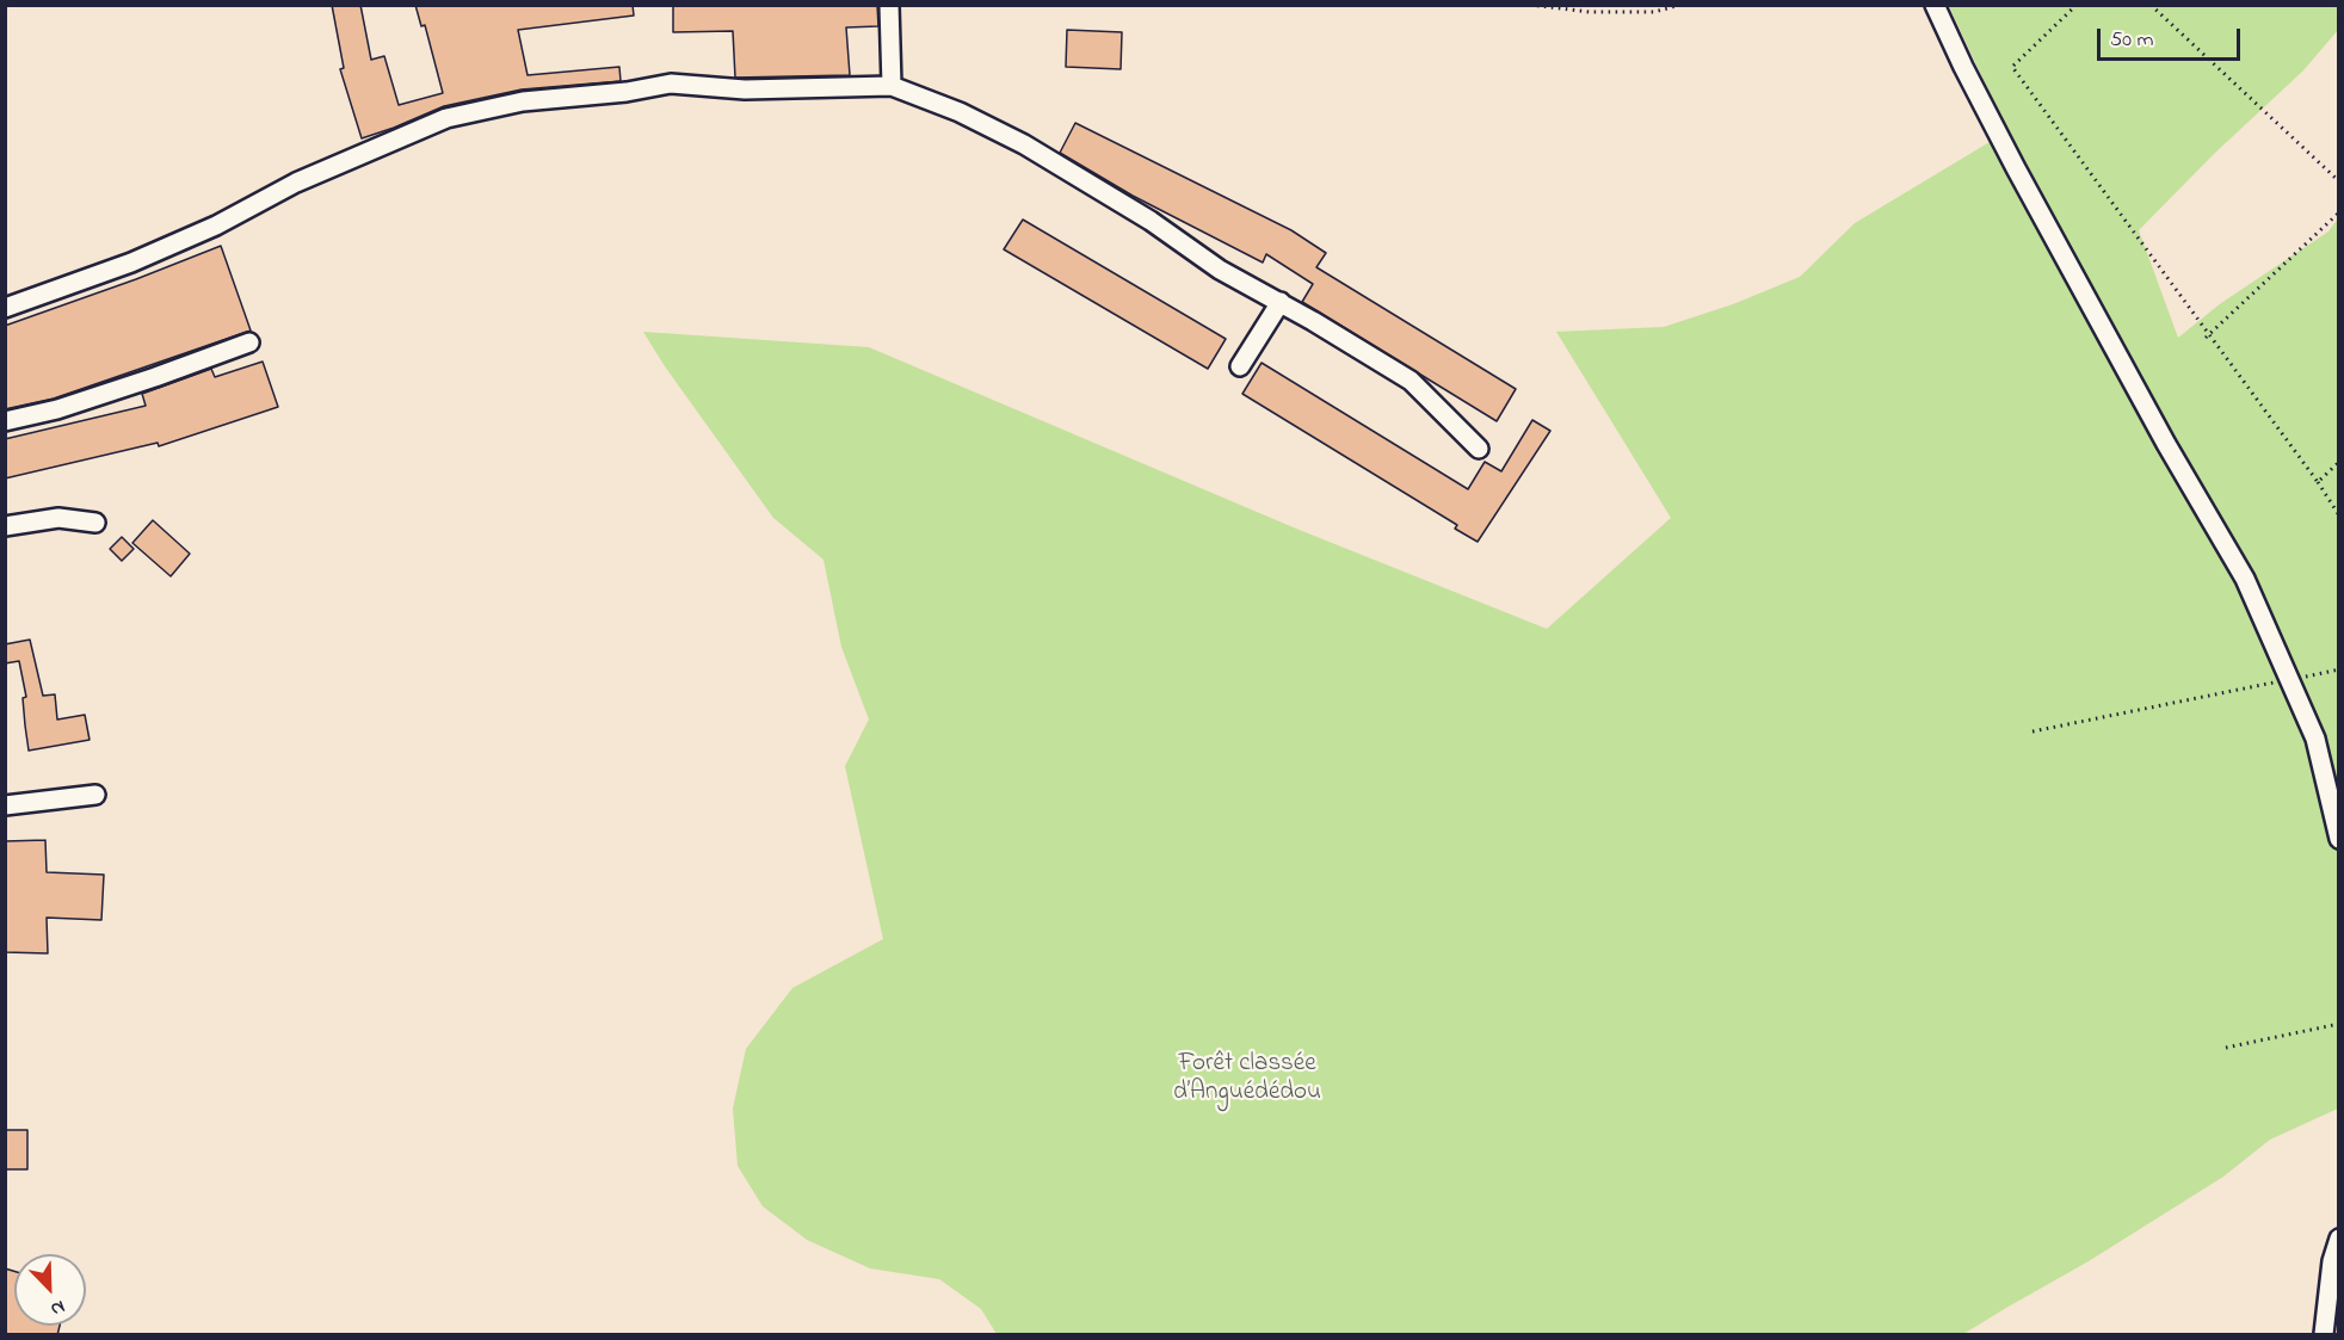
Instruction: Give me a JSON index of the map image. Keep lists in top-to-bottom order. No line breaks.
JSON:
{"parks":["Forêt classée d’Anguédédou"],"scale_bar":"50 m","north":"bottom right"}
